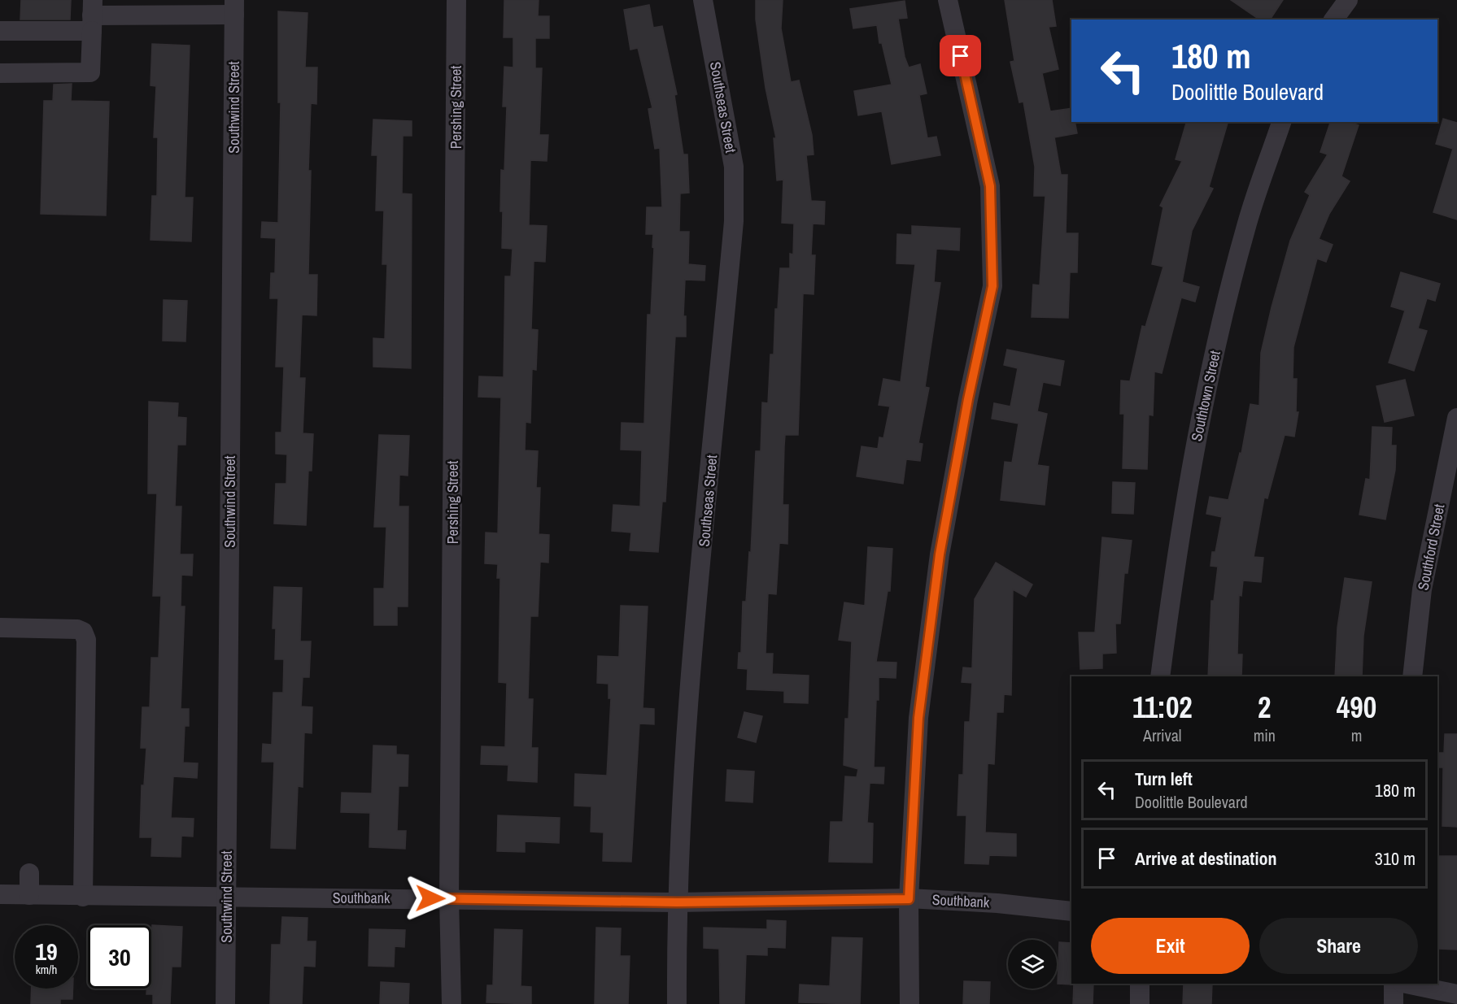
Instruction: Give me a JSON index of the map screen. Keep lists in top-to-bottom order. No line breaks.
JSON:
{"streets":{"street":["Southwind Street","Pershing Street","Southseas Street","Southtown Street","Southford Street","Southbank"]},"crossings":[["Southwind Street","Southbank"],["Pershing Street","Southbank"],["Southseas Street","Southbank"]],"page":{"turn":["180 m","Doolittle Boulevard"],"eta":["11:02","Arrival","2","min","490","m"],"list":[{"name":"Turn left","note":"Doolittle Boulevard","value":"180 m"},{"name":"Arrive at destination","value":"310 m"}],"buttons":["Exit","Share"],"speed":"19 km/h","limit":"30"}}
